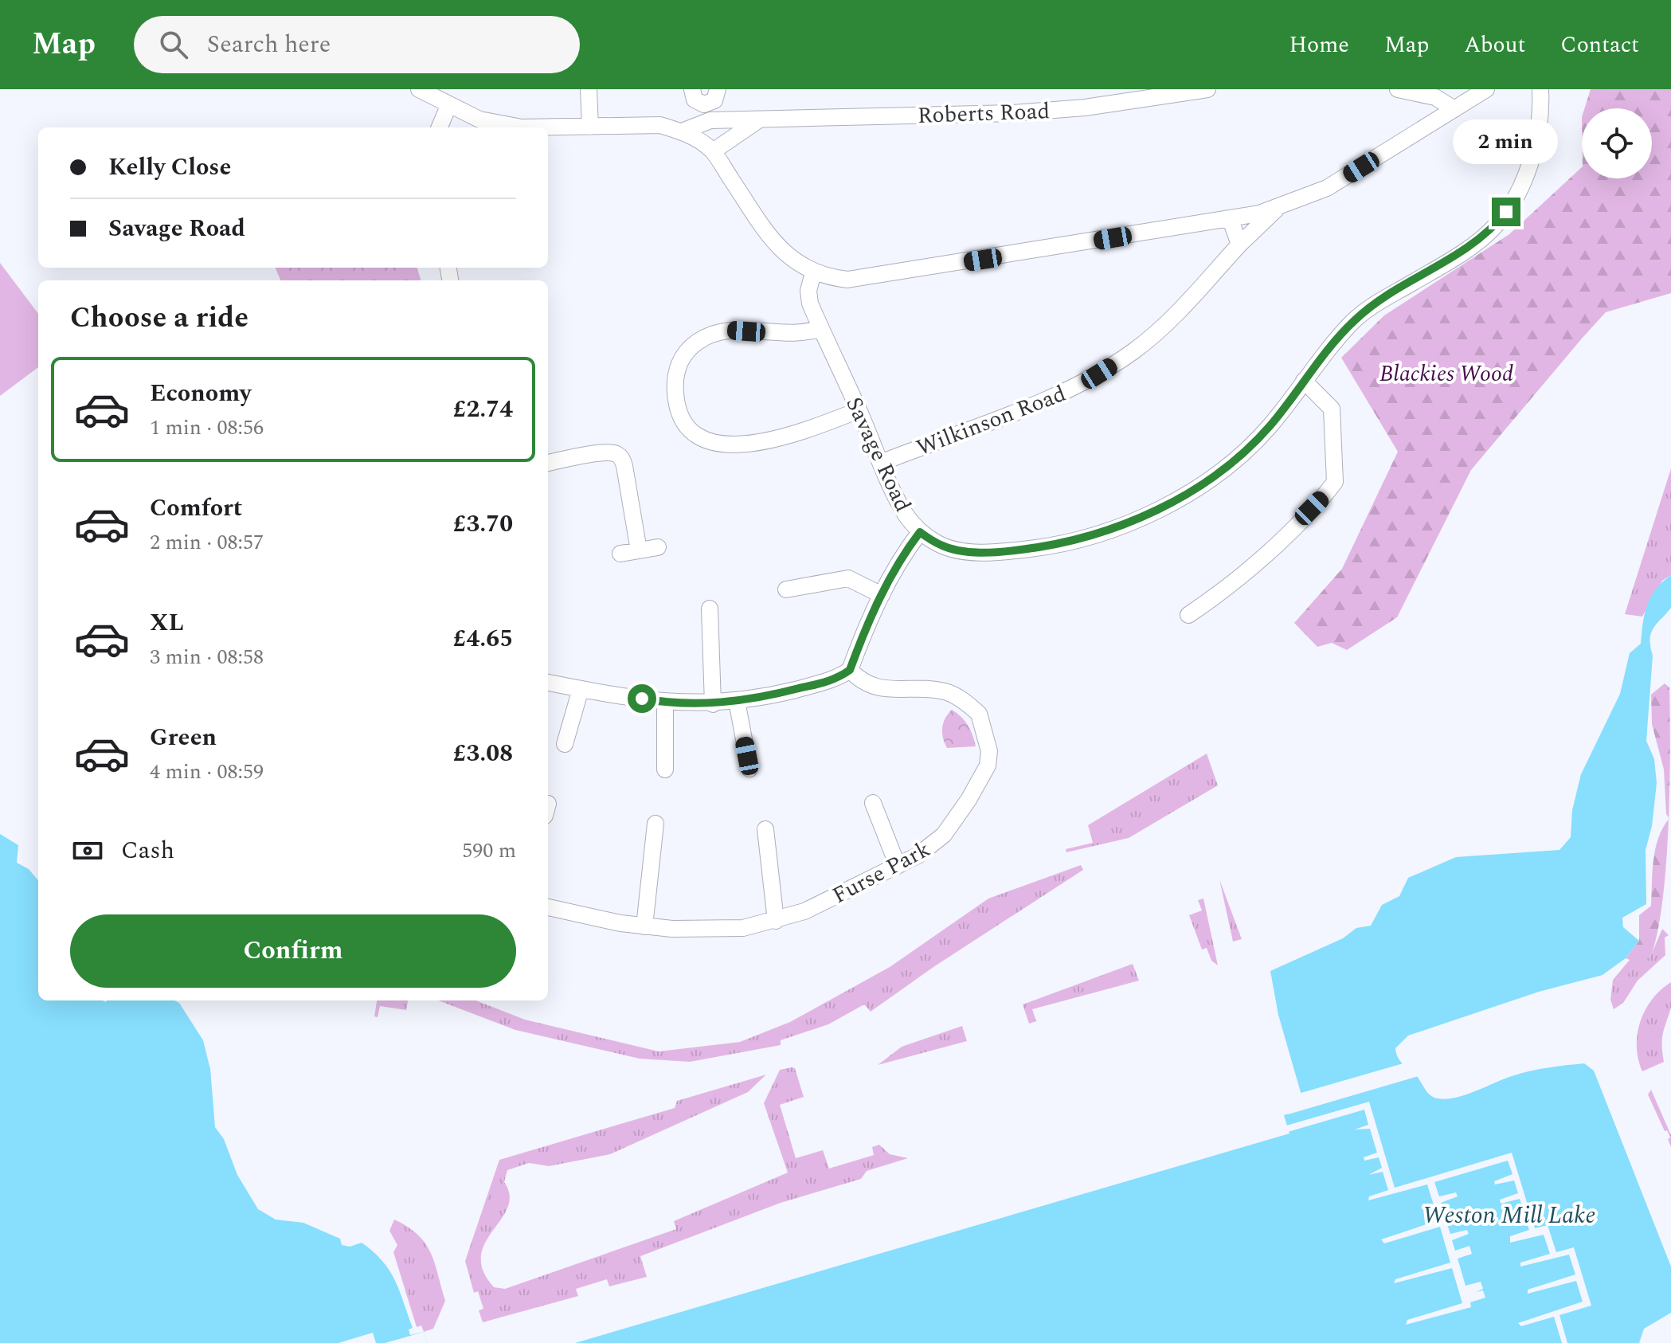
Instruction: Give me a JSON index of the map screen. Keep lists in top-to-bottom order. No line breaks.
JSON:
{"streets":{"street":["Roberts Road","Wilkinson Road","Savage Road","Furse Park"]},"crossings":[["Wilkinson Road","Savage Road"]],"water":["Weston Mill Lake"],"parks":["Blackies Wood"],"page":{"header":"Map","search":"Search here","nav":["Home","Map","About","Contact"],"bubble":"2 min","banner":["Kelly Close","Savage Road"],"heading":"Choose a ride","list":[{"name":"Economy","note":"1 min · 08:56","value":"£2.74"},{"name":"Comfort","note":"2 min · 08:57","value":"£3.70"},{"name":"XL","note":"3 min · 08:58","value":"£4.65"},{"name":"Green","note":"4 min · 08:59","value":"£3.08"}],"pay":["Cash","590 m"],"buttons":"Confirm"}}
